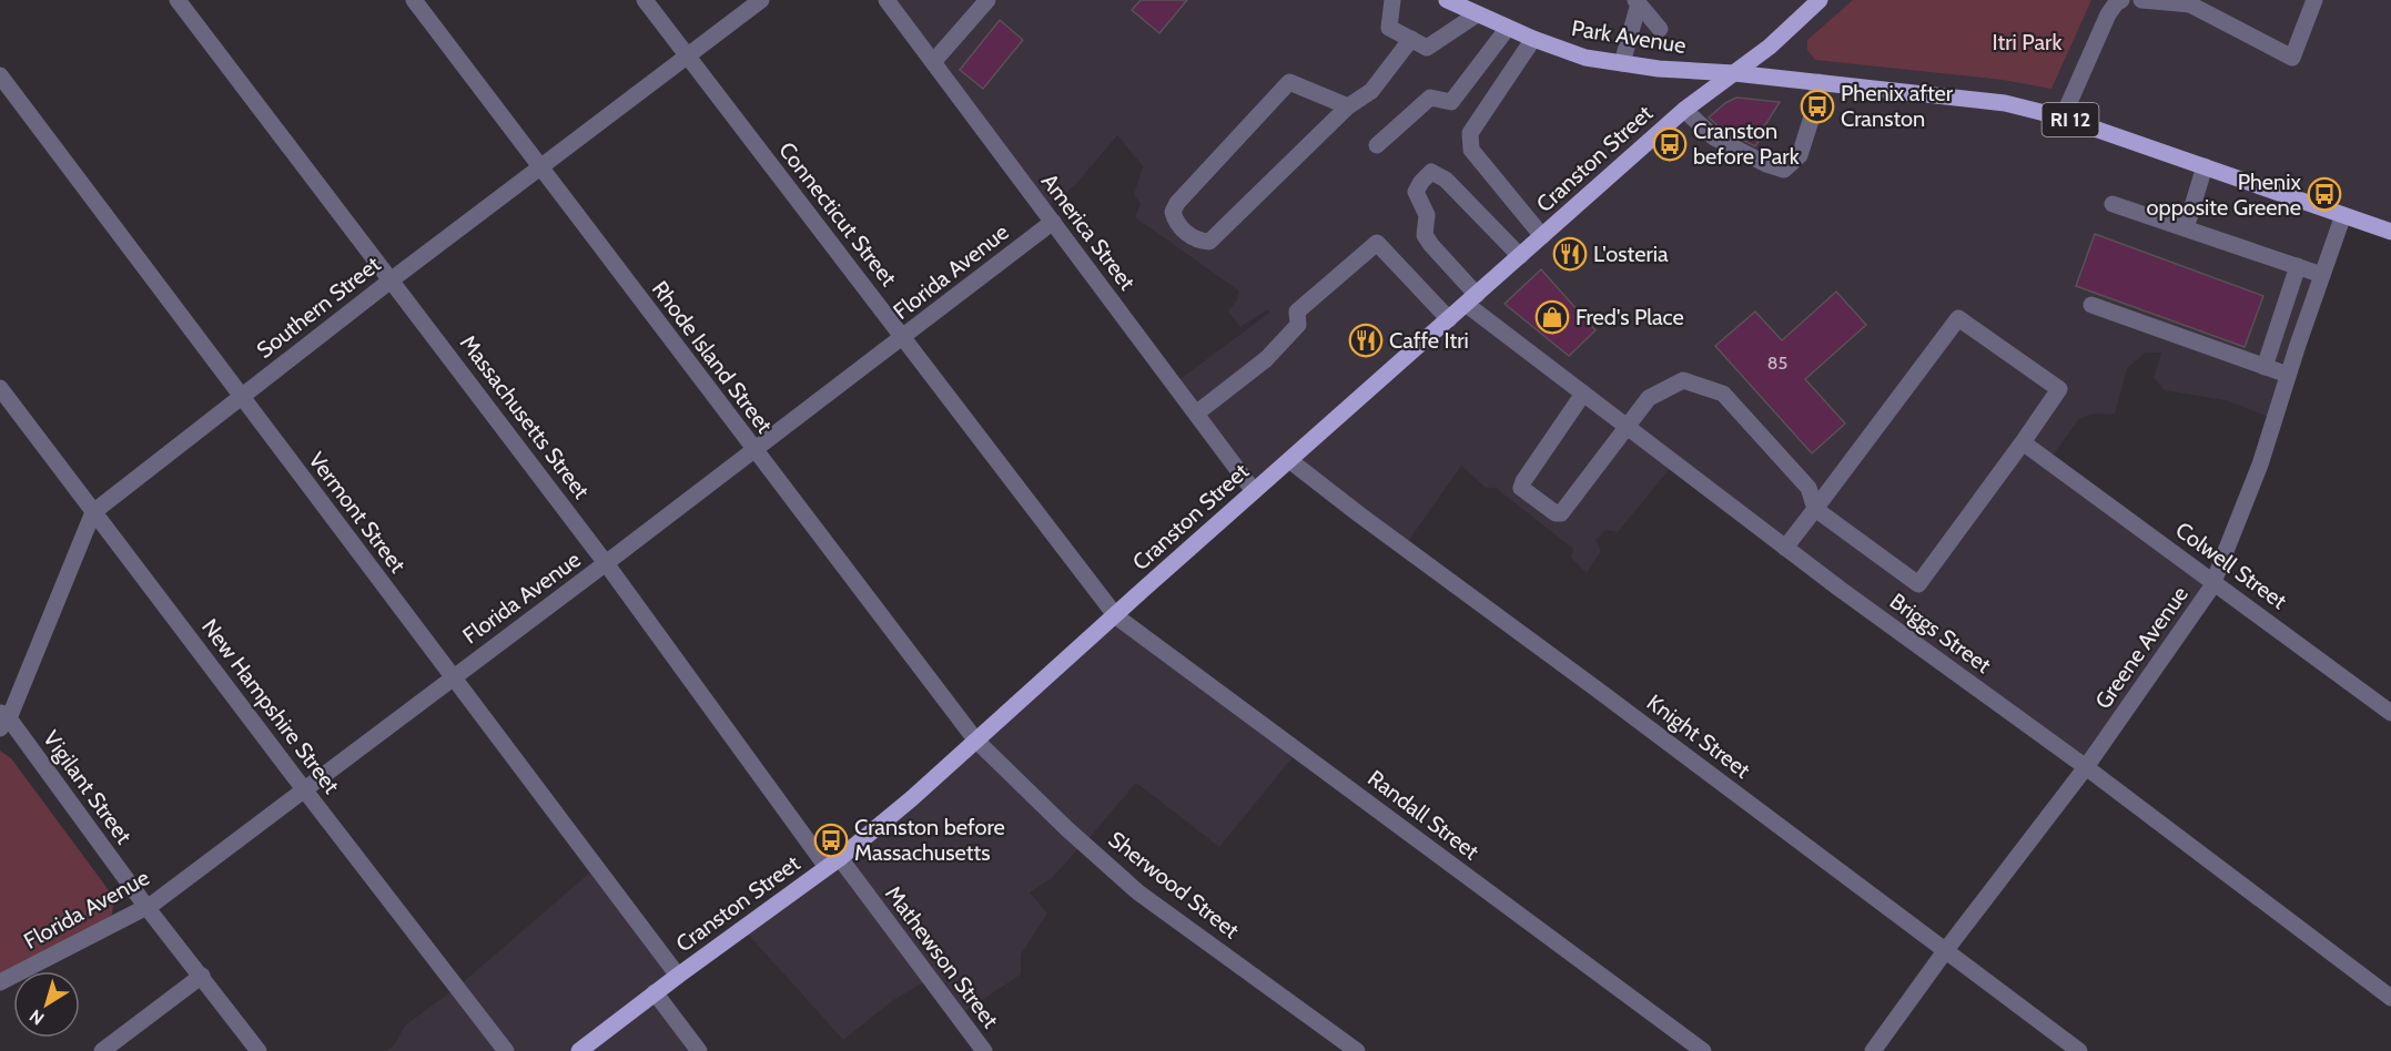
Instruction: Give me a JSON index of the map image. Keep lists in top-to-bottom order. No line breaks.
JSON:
{"streets":{"main road":["Park Avenue","RI 12","Cranston Street"],"street":["Connecticut Street","America Street","Florida Avenue","Southern Street","Rhode Island Street","Massachusetts Street","Vermont Street","Colwell Street","Briggs Street","Greene Avenue","New Hampshire Street","Knight Street","Vigilant Street","Randall Street","Sherwood Street","Mathewson Street"]},"crossings":[["Park Avenue","RI 12"],["Park Avenue","Cranston Street"],["RI 12","Cranston Street"],["RI 12","Greene Avenue"],["Cranston Street","Connecticut Street"],["Cranston Street","America Street"],["Cranston Street","Rhode Island Street"],["Cranston Street","Massachusetts Street"],["Cranston Street","Vermont Street"],["Cranston Street","Briggs Street"],["Cranston Street","Knight Street"],["Cranston Street","Randall Street"],["Cranston Street","Sherwood Street"],["Cranston Street","Mathewson Street"],["Connecticut Street","Florida Avenue"],["Connecticut Street","Southern Street"],["Connecticut Street","Randall Street"],["America Street","Florida Avenue"],["Florida Avenue","Rhode Island Street"],["Florida Avenue","Massachusetts Street"],["Florida Avenue","Vermont Street"],["Florida Avenue","New Hampshire Street"],["Florida Avenue","Vigilant Street"],["Southern Street","Rhode Island Street"],["Southern Street","Massachusetts Street"],["Southern Street","Vermont Street"],["Southern Street","New Hampshire Street"],["Southern Street","Vigilant Street"],["Rhode Island Street","Sherwood Street"],["Massachusetts Street","Mathewson Street"],["Colwell Street","Greene Avenue"],["Briggs Street","Greene Avenue"],["Greene Avenue","Knight Street"]],"parks":["Itri Park"],"places":{"bus stop":["Phenix after Cranston","Cranston before Park","Phenix opposite Greene","Cranston before Massachusetts"],"restaurant":["L'osteria","Caffe Itri"],"shop":["Fred's Place"]},"house_numbers":["85"],"north":"bottom left"}
